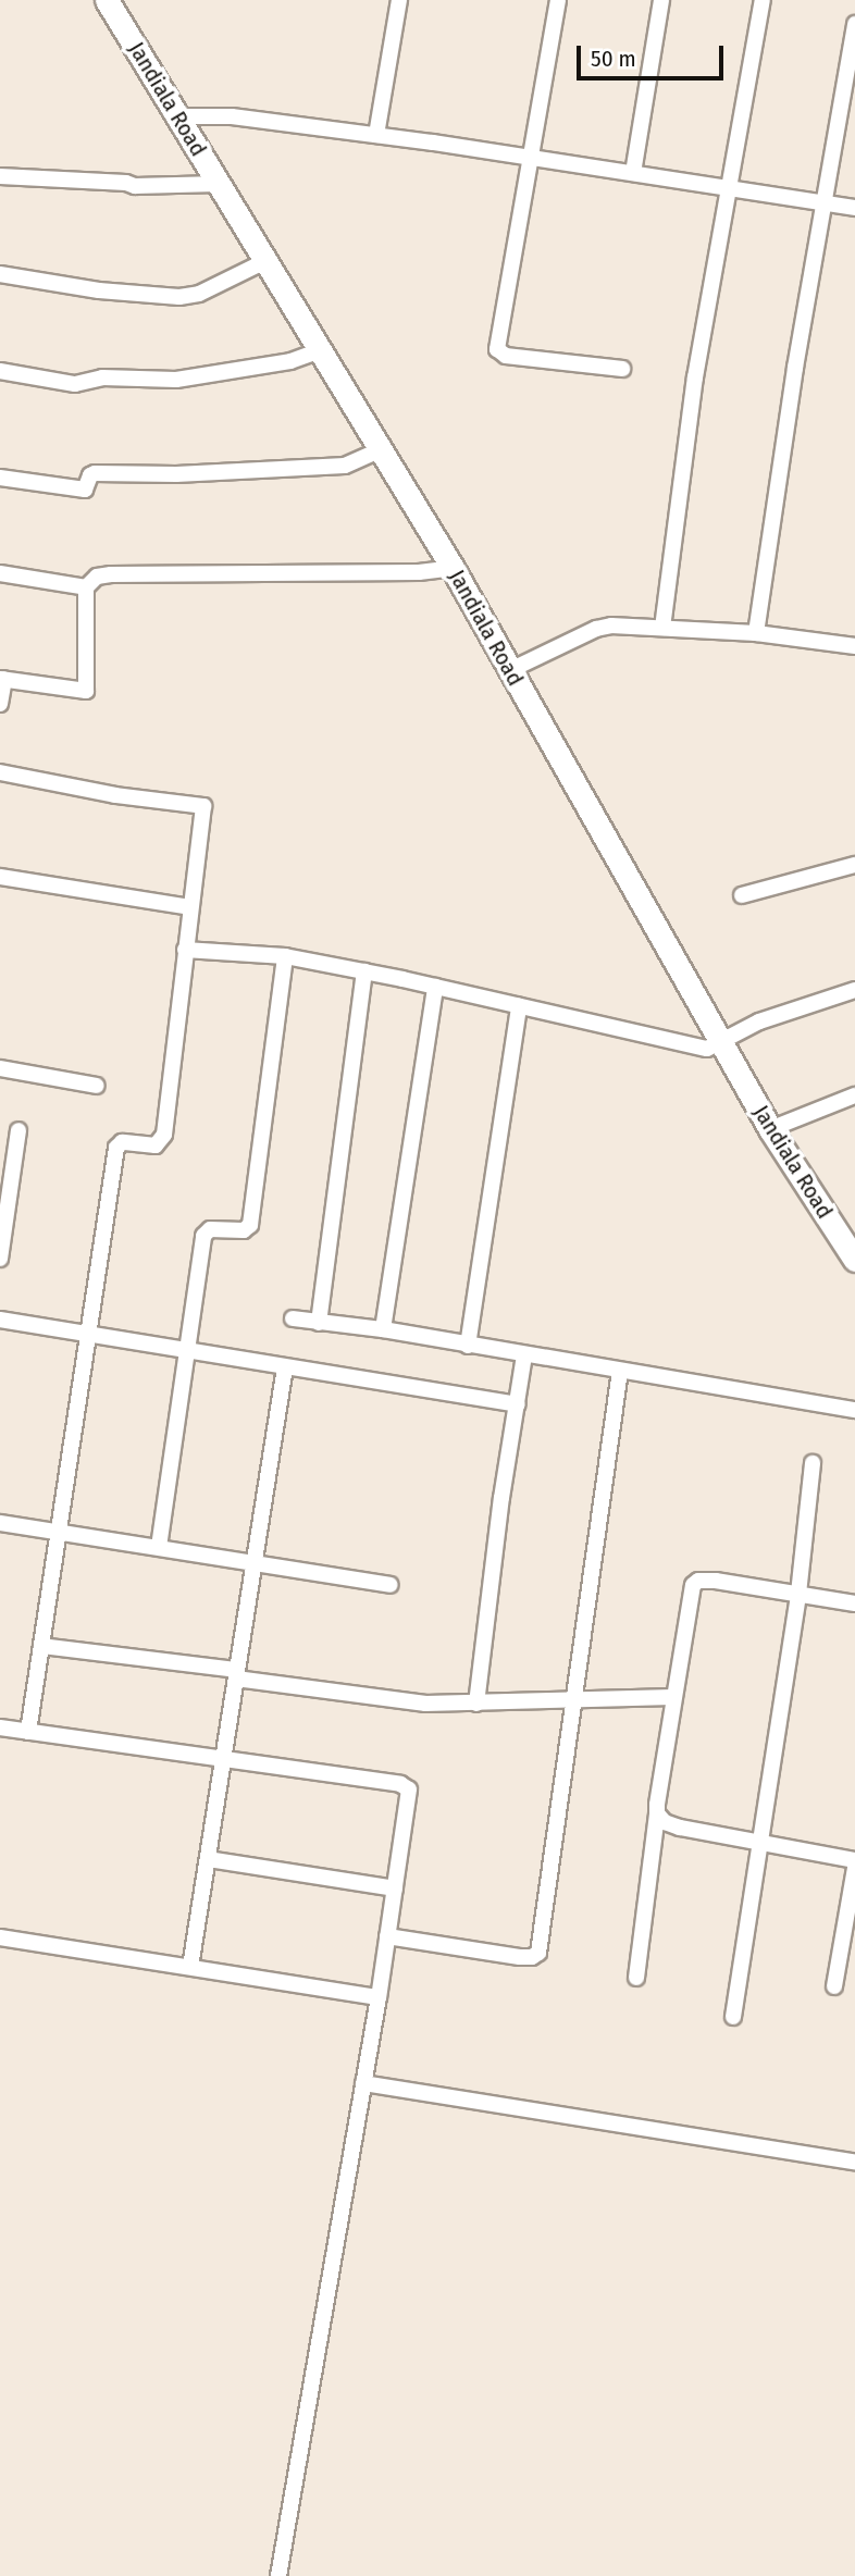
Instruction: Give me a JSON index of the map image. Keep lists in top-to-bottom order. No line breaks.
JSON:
{"streets":{"street":["Jandiala Road"]},"scale_bar":"50 m"}
